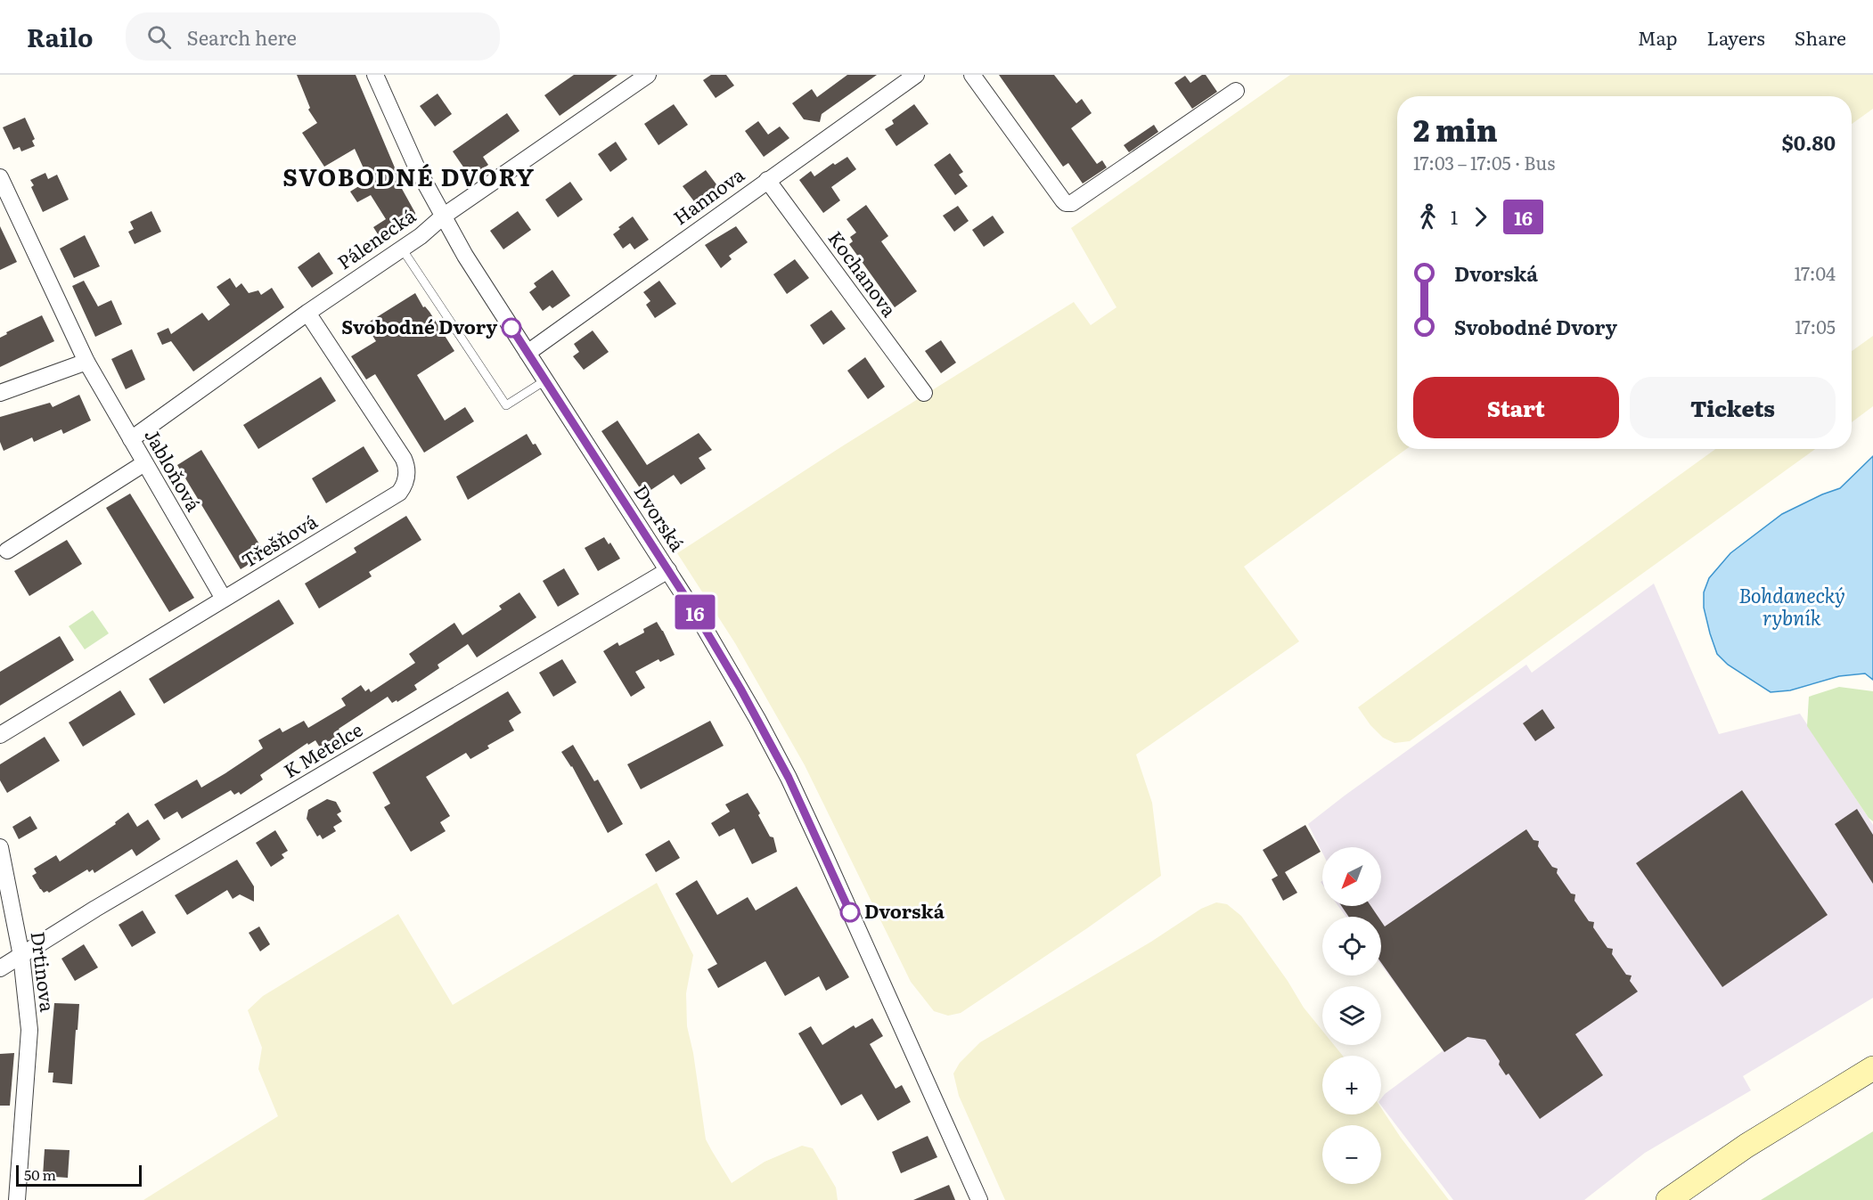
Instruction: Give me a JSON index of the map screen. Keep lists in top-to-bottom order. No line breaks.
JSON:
{"streets":{"street":["Hannova","Pálenecká","Kochanova","Jabloňová","Dvorská","Třešňová","K Metelce","Drtinova"]},"crossings":[["Hannova","Kochanova"],["Hannova","Dvorská"],["Pálenecká","Jabloňová"],["Pálenecká","Dvorská"],["Pálenecká","Třešňová"],["Jabloňová","Třešňová"],["Dvorská","K Metelce"],["K Metelce","Drtinova"]],"districts":["SVOBODNÉ DVORY"],"water":["Bohdanecký rybník"],"places":["Svobodné Dvory","Dvorská"],"lines":["bus line 16"],"scale_bar":"50 m","north":"bottom left","page":{"header":"Railo","search":"Search here","nav":["Map","Layers","Share"],"on_map":"16","heading":["2 min","17:03 – 17:05 · Bus","$0.80"],"legs":["1","16"],"list":[{"name":"Dvorská","value":"17:04"},{"name":"Svobodné Dvory","value":"17:05"}],"buttons":["Start","Tickets"],"map_buttons":["+","−"],"scale":"50 m"}}
